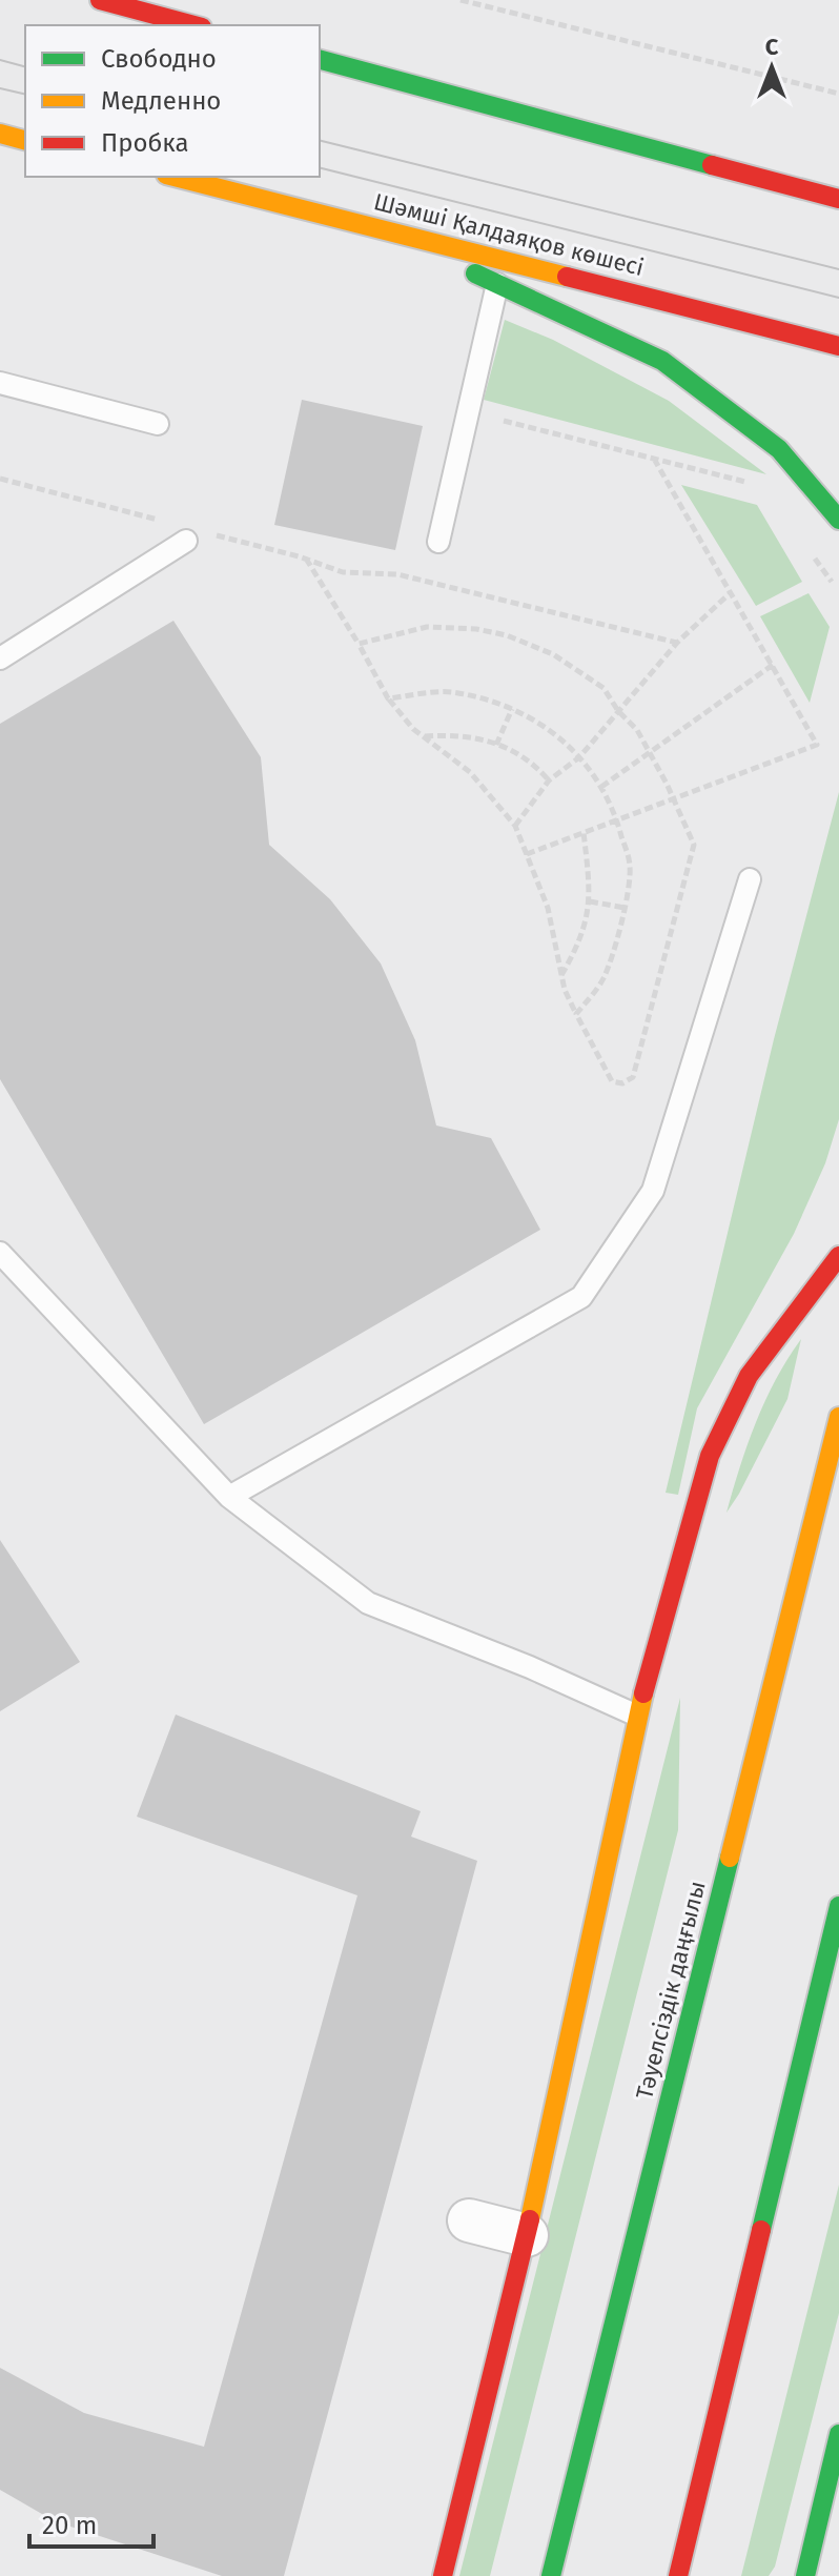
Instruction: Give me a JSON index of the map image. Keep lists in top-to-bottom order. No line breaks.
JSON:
{"streets":{"main road":["Шәмші Қалдаяқов көшесі","Тәуелсіздік даңғылы"]},"legend":["Свободно","Медленно","Пробка"],"scale_bar":"20 m","north":"top"}
